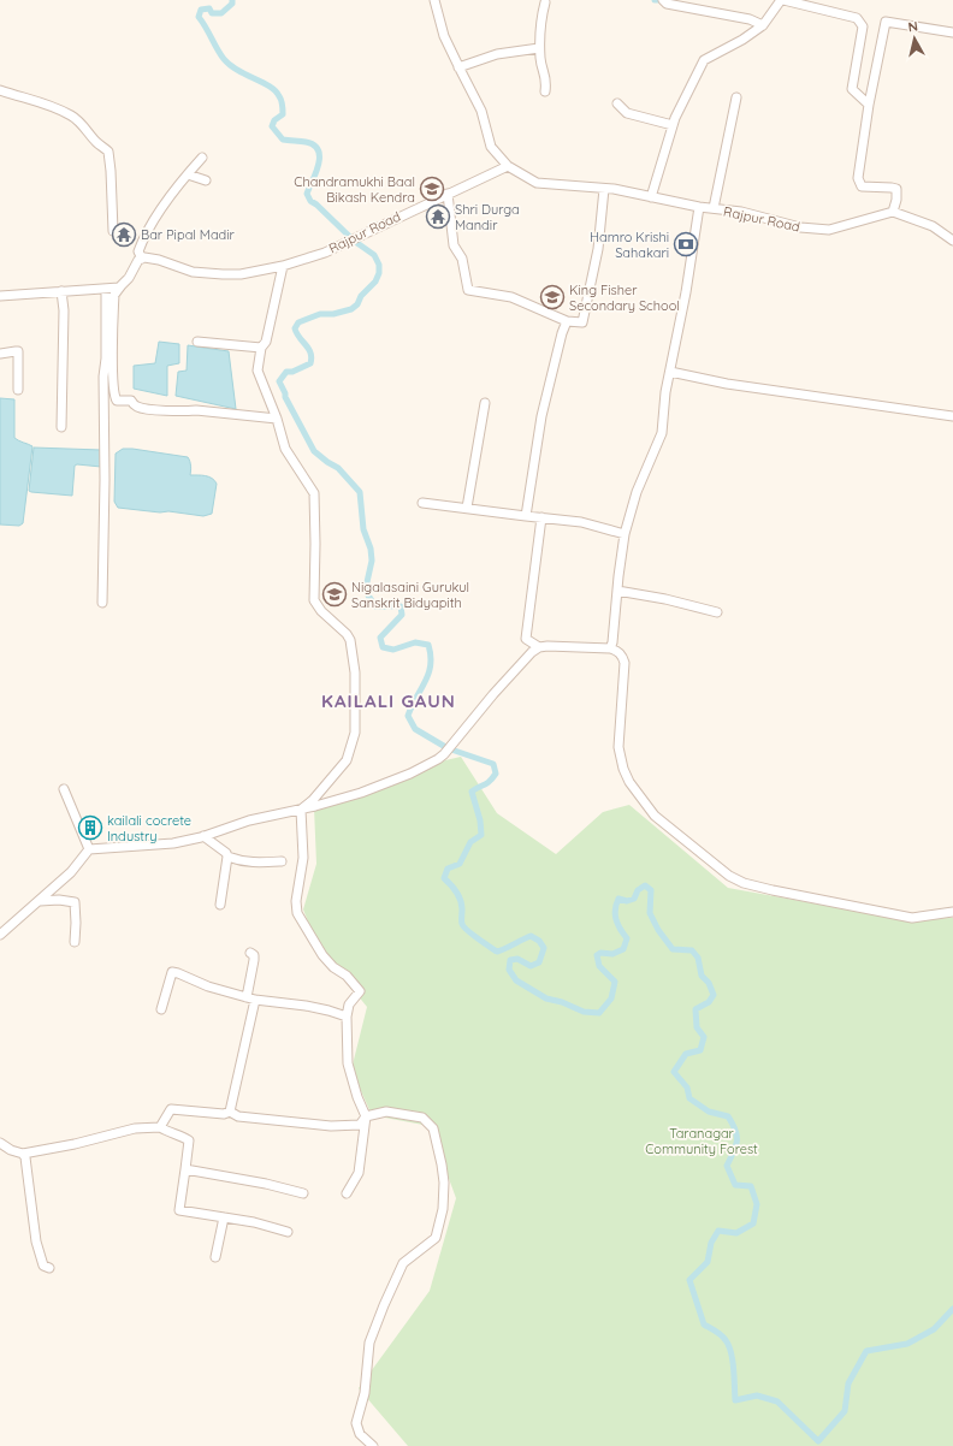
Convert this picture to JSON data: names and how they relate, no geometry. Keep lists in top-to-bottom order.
{
  "streets": {
    "street": ["Rajpur Road"]
  },
  "districts": ["KAILALI GAUN"],
  "parks": ["Taranagar Community Forest"],
  "places": {
    "school or university": ["Chandramukhi Baal Bikash Kendra", "King Fisher Secondary School", "Nigalasaini Gurukul Sanskrit Bidyapith"],
    "temple": ["Shri Durga Mandir", "Bar Pipal Madir"],
    "bank": ["Hamro Krishi Sahakari"],
    "building": ["kailali cocrete Industry"]
  },
  "north": "top"
}
